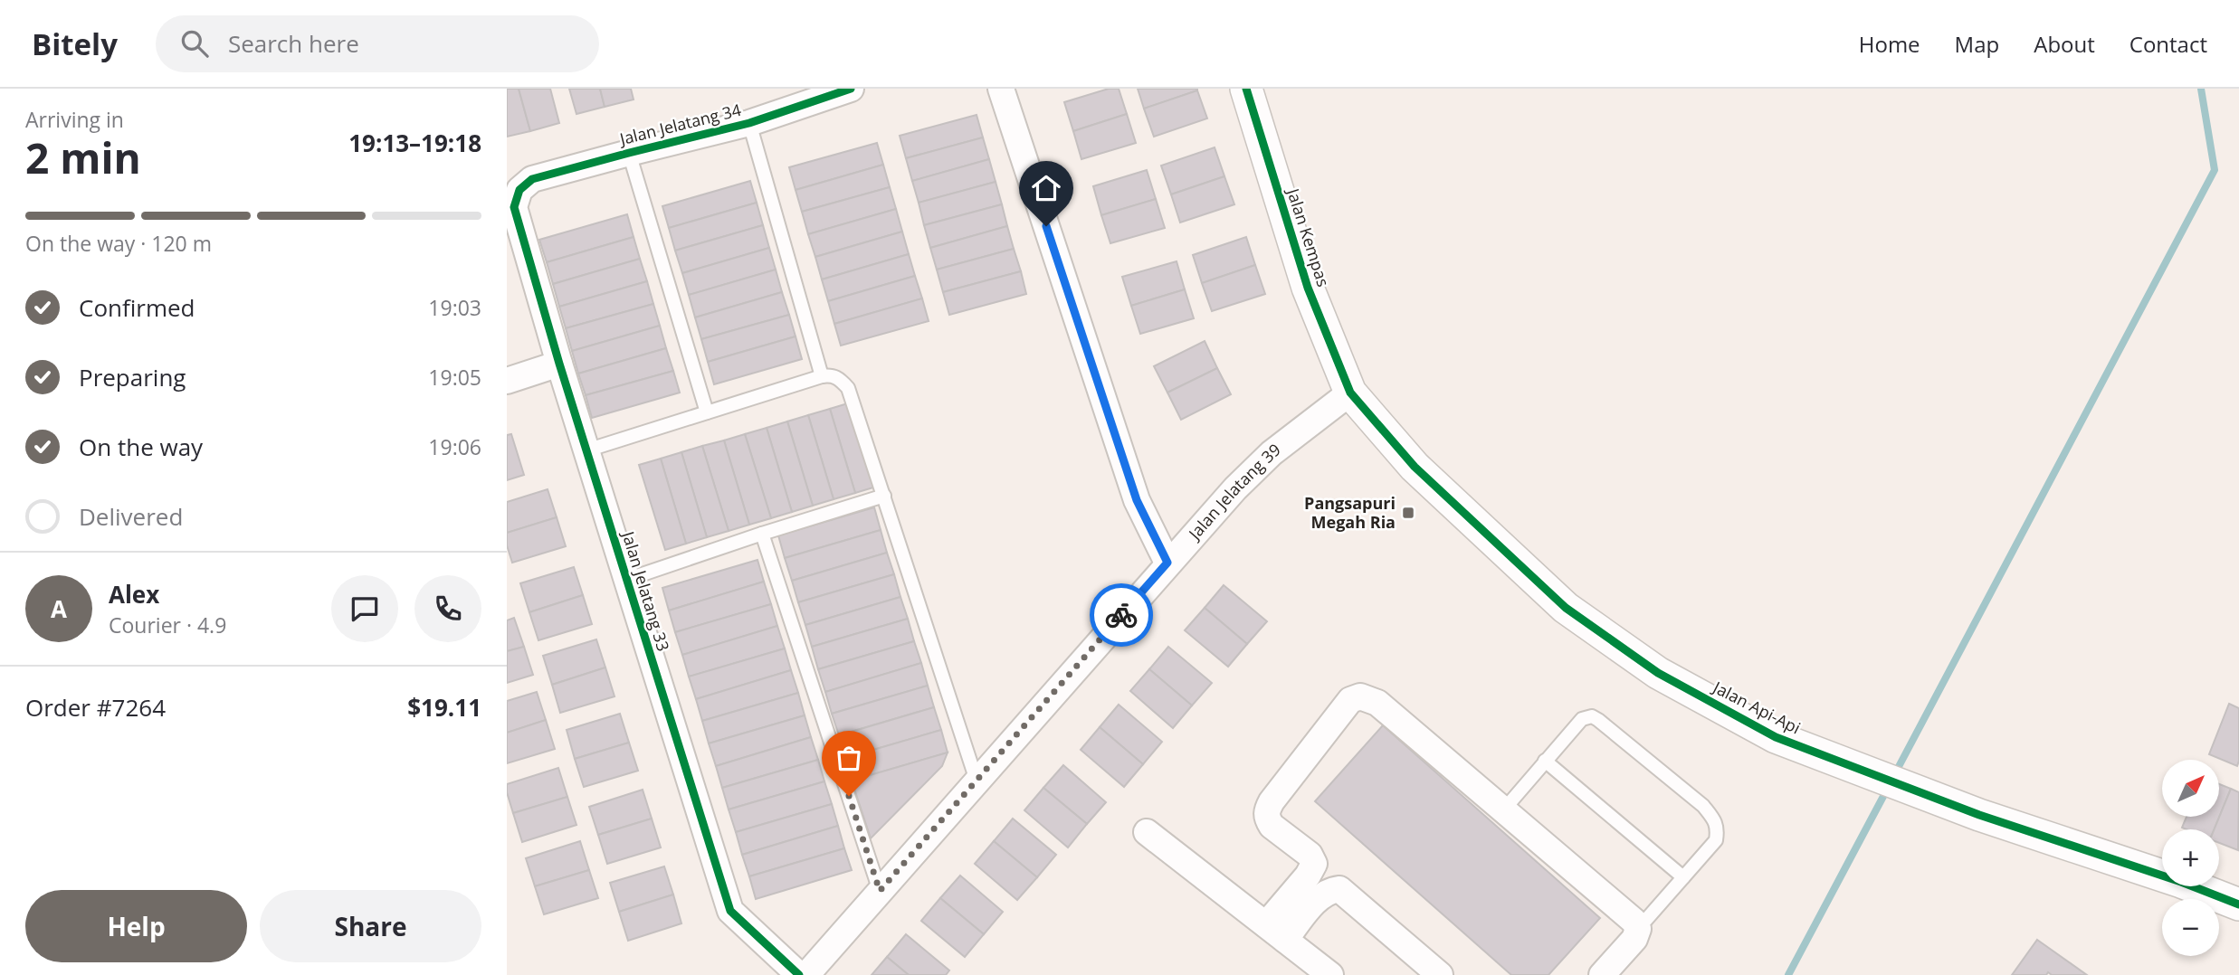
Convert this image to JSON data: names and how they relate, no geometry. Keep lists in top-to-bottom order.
{
  "streets": {
    "street": [
      "Jalan Jelatang 34",
      "Jalan Kempas",
      "Jalan Jelatang 39",
      "Jalan Jelatang 33",
      "Jalan Api-Api"
    ]
  },
  "crossings": [
    ["Jalan Jelatang 34", "Jalan Jelatang 33"],
    ["Jalan Kempas", "Jalan Jelatang 39"],
    ["Jalan Kempas", "Jalan Api-Api"],
    ["Jalan Jelatang 39", "Jalan Api-Api"]
  ],
  "places": {
    "transit": ["Pangsapuri Megah Ria"]
  },
  "north": "top right",
  "page": {
    "header": "Bitely",
    "search": "Search here",
    "nav": [
      "Home",
      "Map",
      "About",
      "Contact"
    ],
    "heading": ["2 min", "Arriving in", "19:13–19:18"],
    "panel": [
      "Alex",
      "Courier · 4.9",
      "Order #7264",
      "$19.11"
    ],
    "bar": "On the way · 120 m",
    "list": [
      ["Confirmed", "19:03"],
      ["Preparing", "19:05"],
      ["On the way", "19:06"],
      "Delivered"
    ],
    "round": "A",
    "map_buttons": ["+", "−"],
    "buttons": ["Help", "Share"]
  }
}
